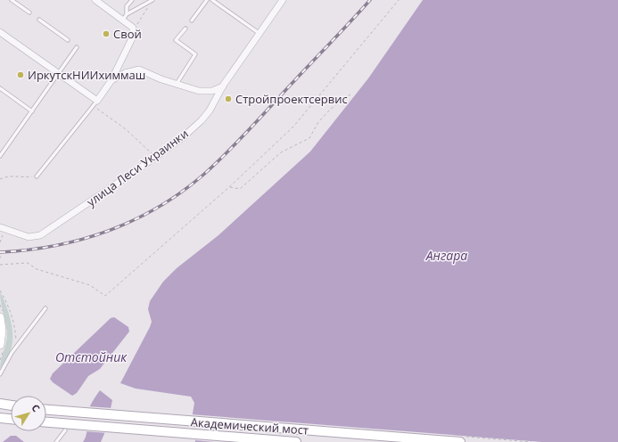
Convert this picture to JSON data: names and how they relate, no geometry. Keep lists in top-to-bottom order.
{
  "streets": {
    "main road": ["Академический мост"],
    "street": ["улица Леси Украинки"]
  },
  "water": ["Ангара", "Отстойник"],
  "places": ["Свой", "ИркутскНИИхиммаш", "Стройпроектсервис"],
  "north": "top right"
}
